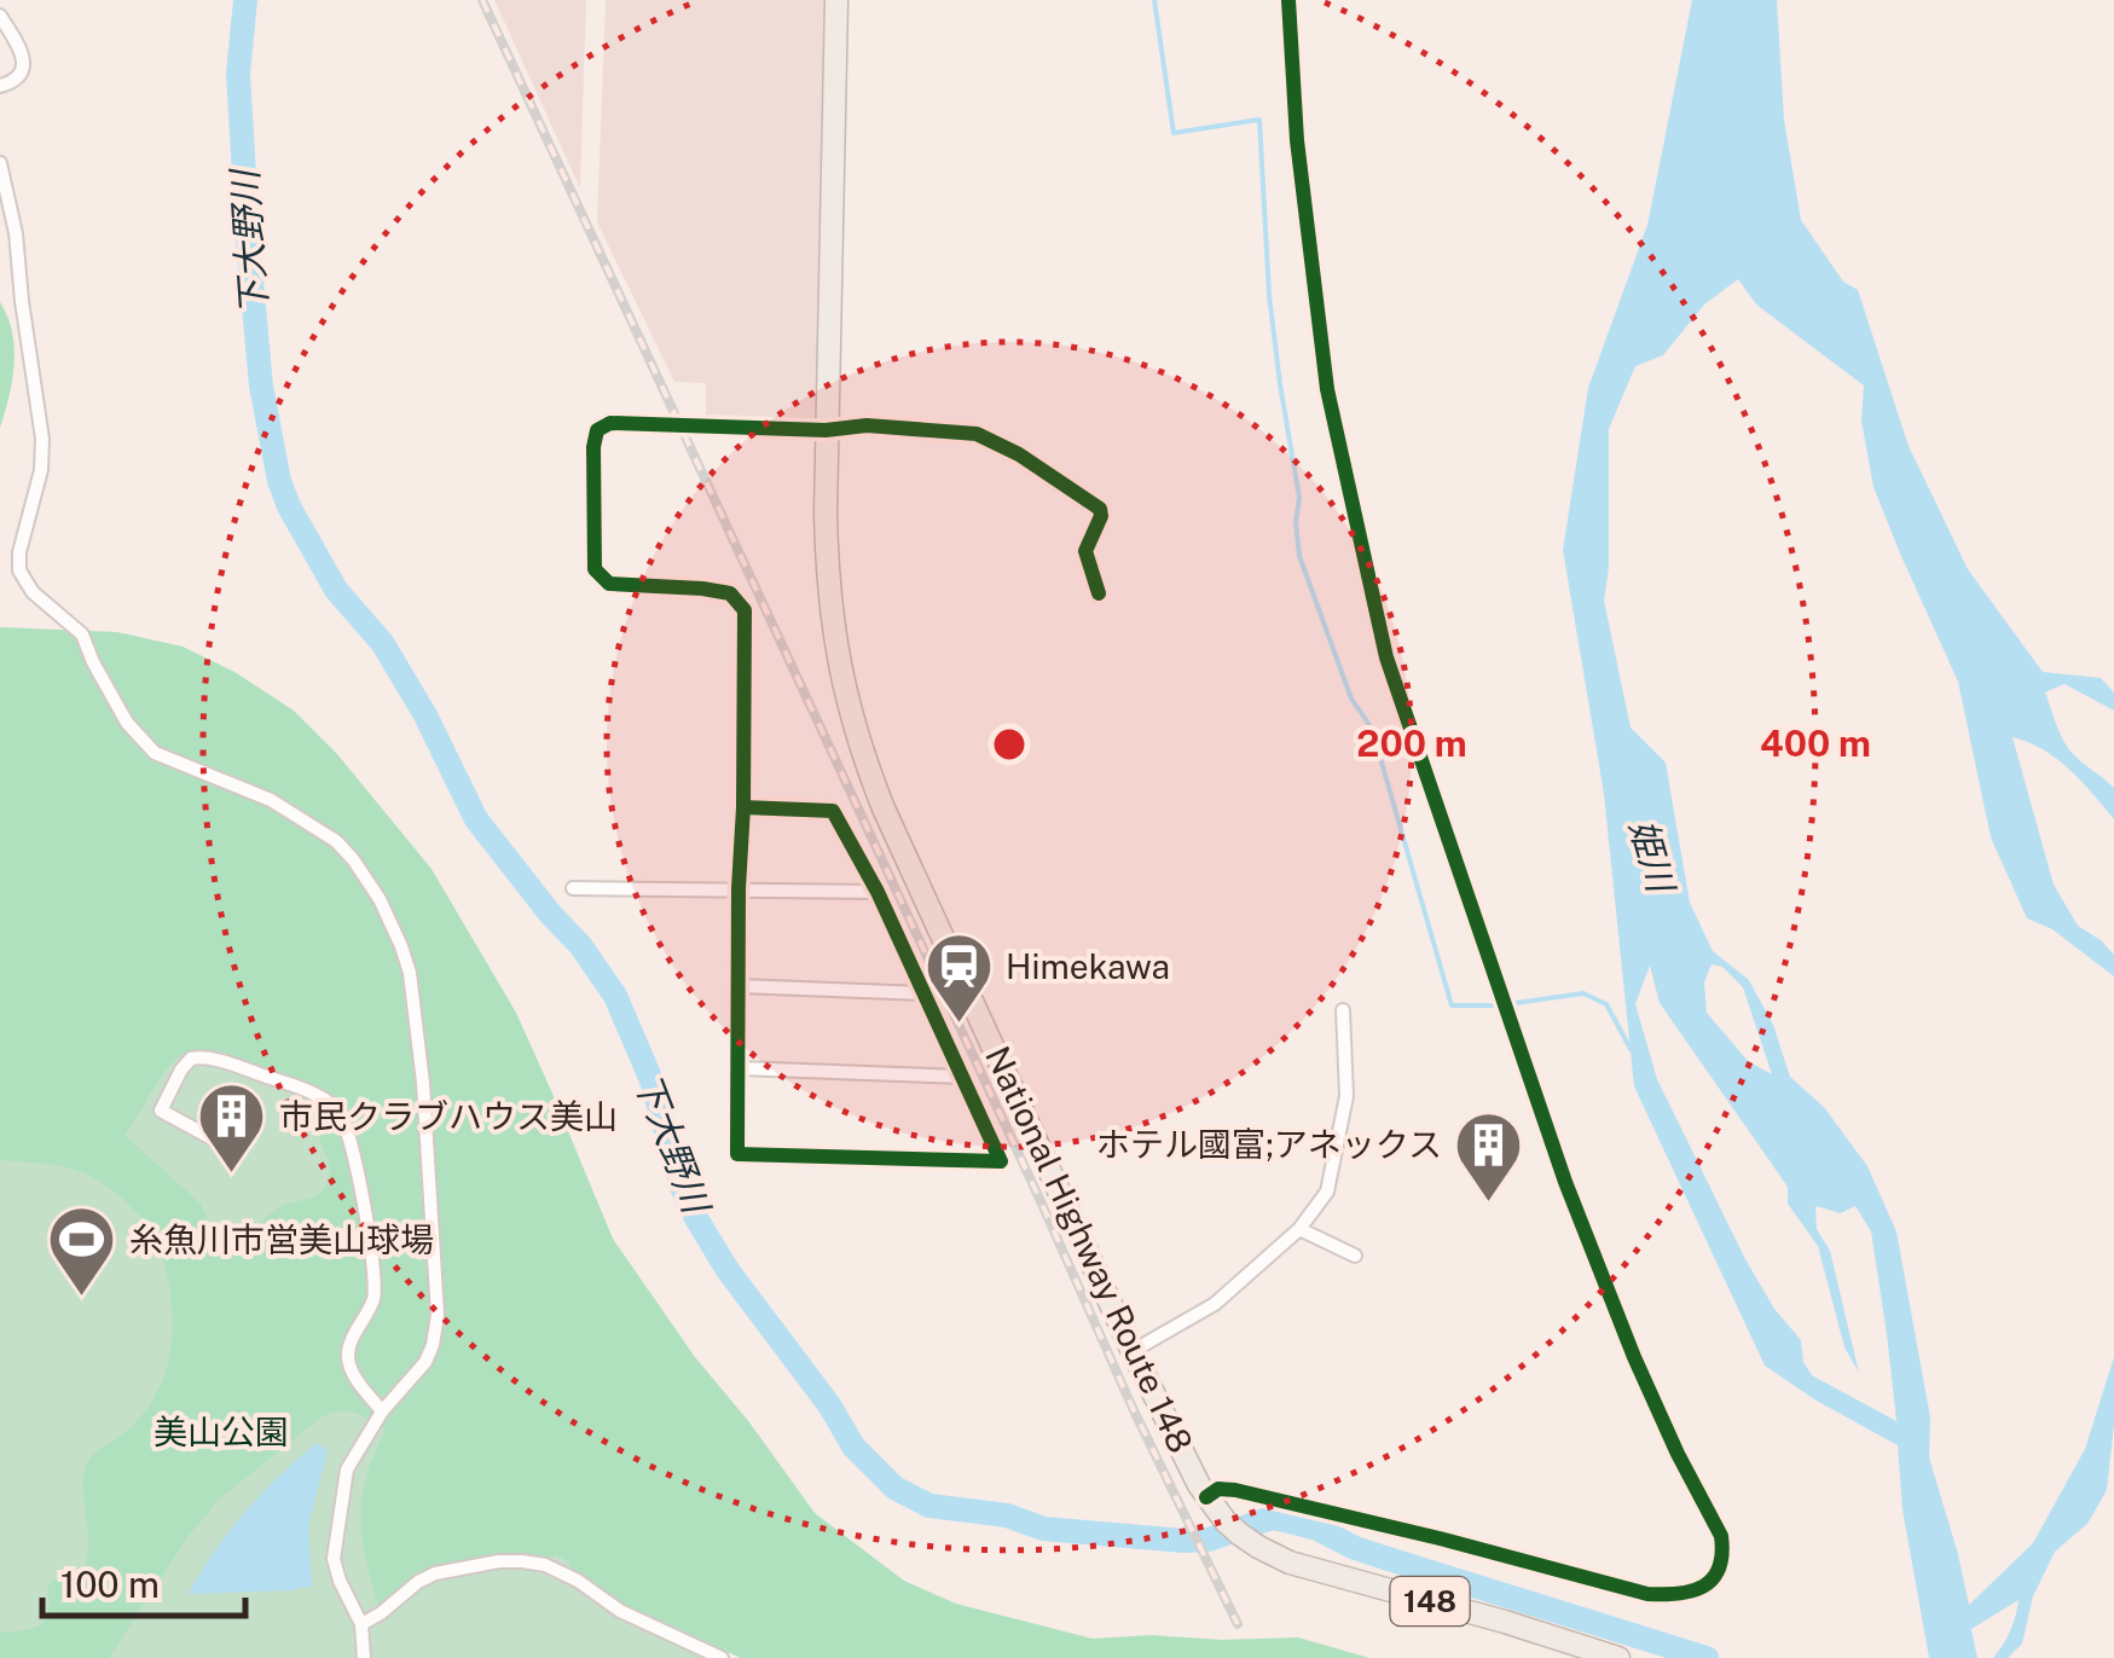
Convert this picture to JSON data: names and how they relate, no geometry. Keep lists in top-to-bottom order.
{
  "streets": {
    "highway": ["National Highway Route 148", "148"]
  },
  "water": ["下大野川", "姫川"],
  "parks": ["美山公園"],
  "places": {
    "station": ["Himekawa"],
    "building": ["市民クラブハウス美山", "ホテル國富;アネックス"],
    "sports": ["糸魚川市営美山球場"]
  },
  "scale_bar": "100 m",
  "rings": ["200 m", "400 m"]
}
